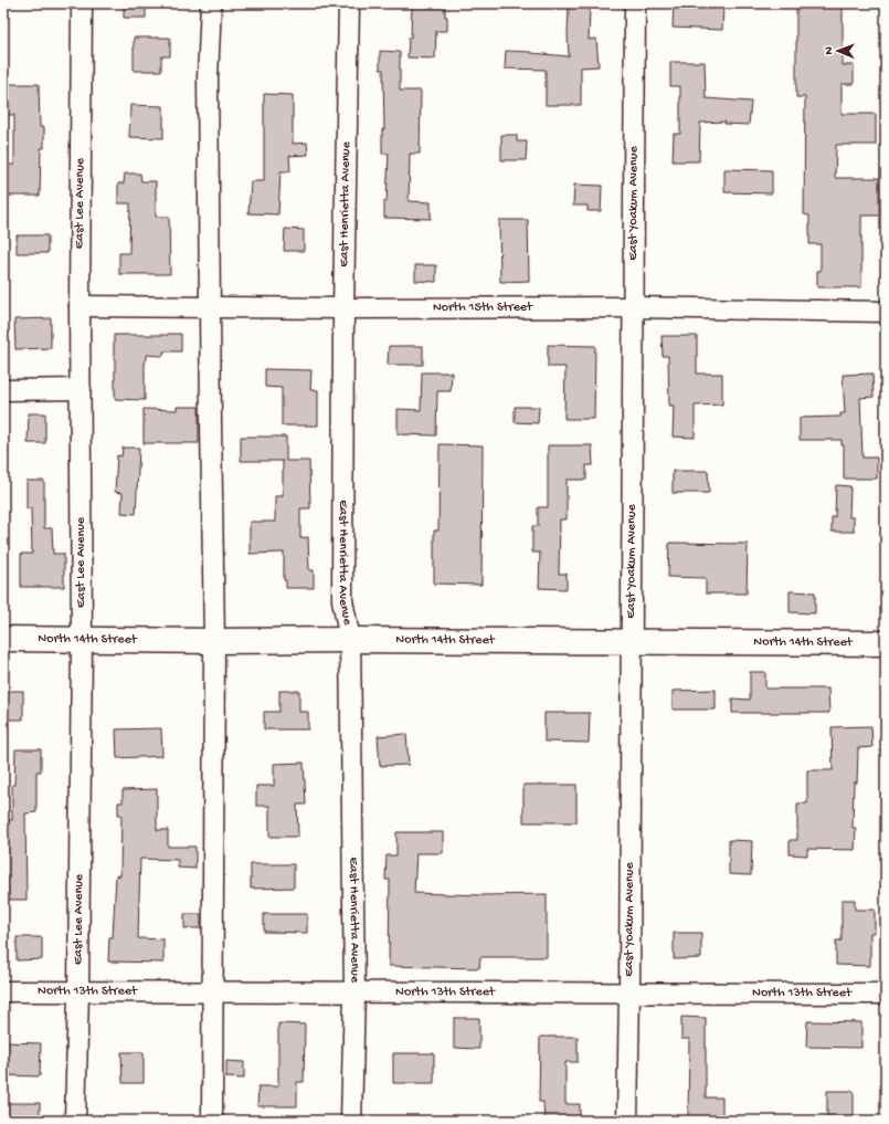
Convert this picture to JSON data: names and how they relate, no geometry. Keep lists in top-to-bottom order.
{
  "streets": {
    "main road": ["North 14th Street"],
    "street": [
      "East Lee Avenue",
      "East Henrietta Avenue",
      "East Yoakum Avenue",
      "North 15th Street",
      "North 13th Street"
    ]
  },
  "crossings": [
    ["East Lee Avenue", "North 15th Street"],
    ["East Lee Avenue", "North 14th Street"],
    ["East Lee Avenue", "North 13th Street"],
    ["East Henrietta Avenue", "North 15th Street"],
    ["East Henrietta Avenue", "North 14th Street"],
    ["East Henrietta Avenue", "North 13th Street"],
    ["East Yoakum Avenue", "North 15th Street"],
    ["East Yoakum Avenue", "North 14th Street"],
    ["East Yoakum Avenue", "North 13th Street"]
  ],
  "north": "left"
}
